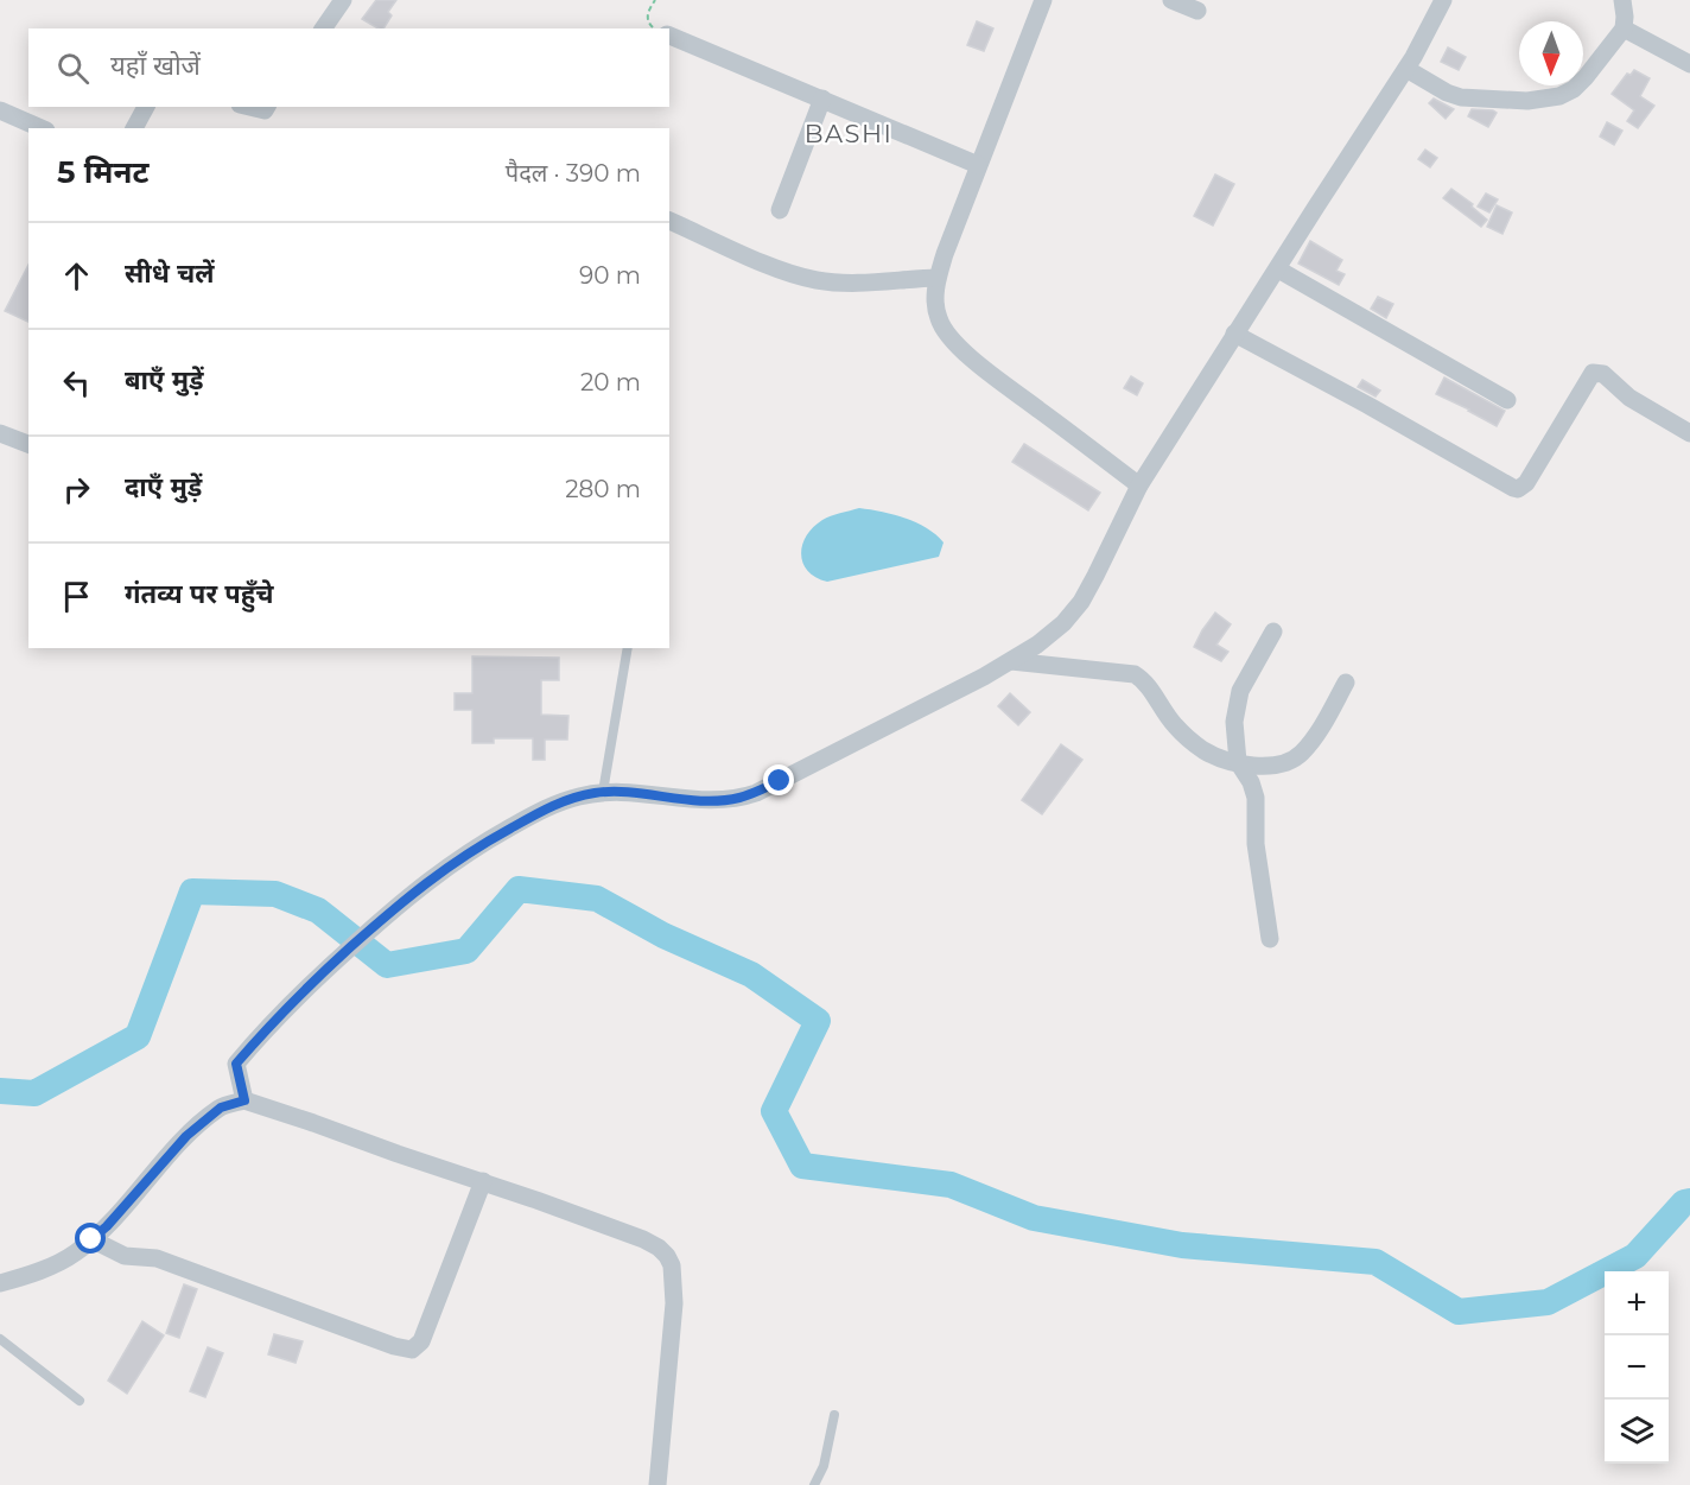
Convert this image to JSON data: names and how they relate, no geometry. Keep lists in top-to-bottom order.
{
  "districts": ["BASHI"],
  "north": "bottom",
  "page": {
    "search": "यहाँ खोजें",
    "heading": ["5 मिनट", "पैदल · 390 m"],
    "list": [
      ["सीधे चलें", "90 m"],
      ["बाएँ मुड़ें", "20 m"],
      ["दाएँ मुड़ें", "280 m"],
      "गंतव्य पर पहुँचे"
    ],
    "map_buttons": ["+", "−"]
  }
}
